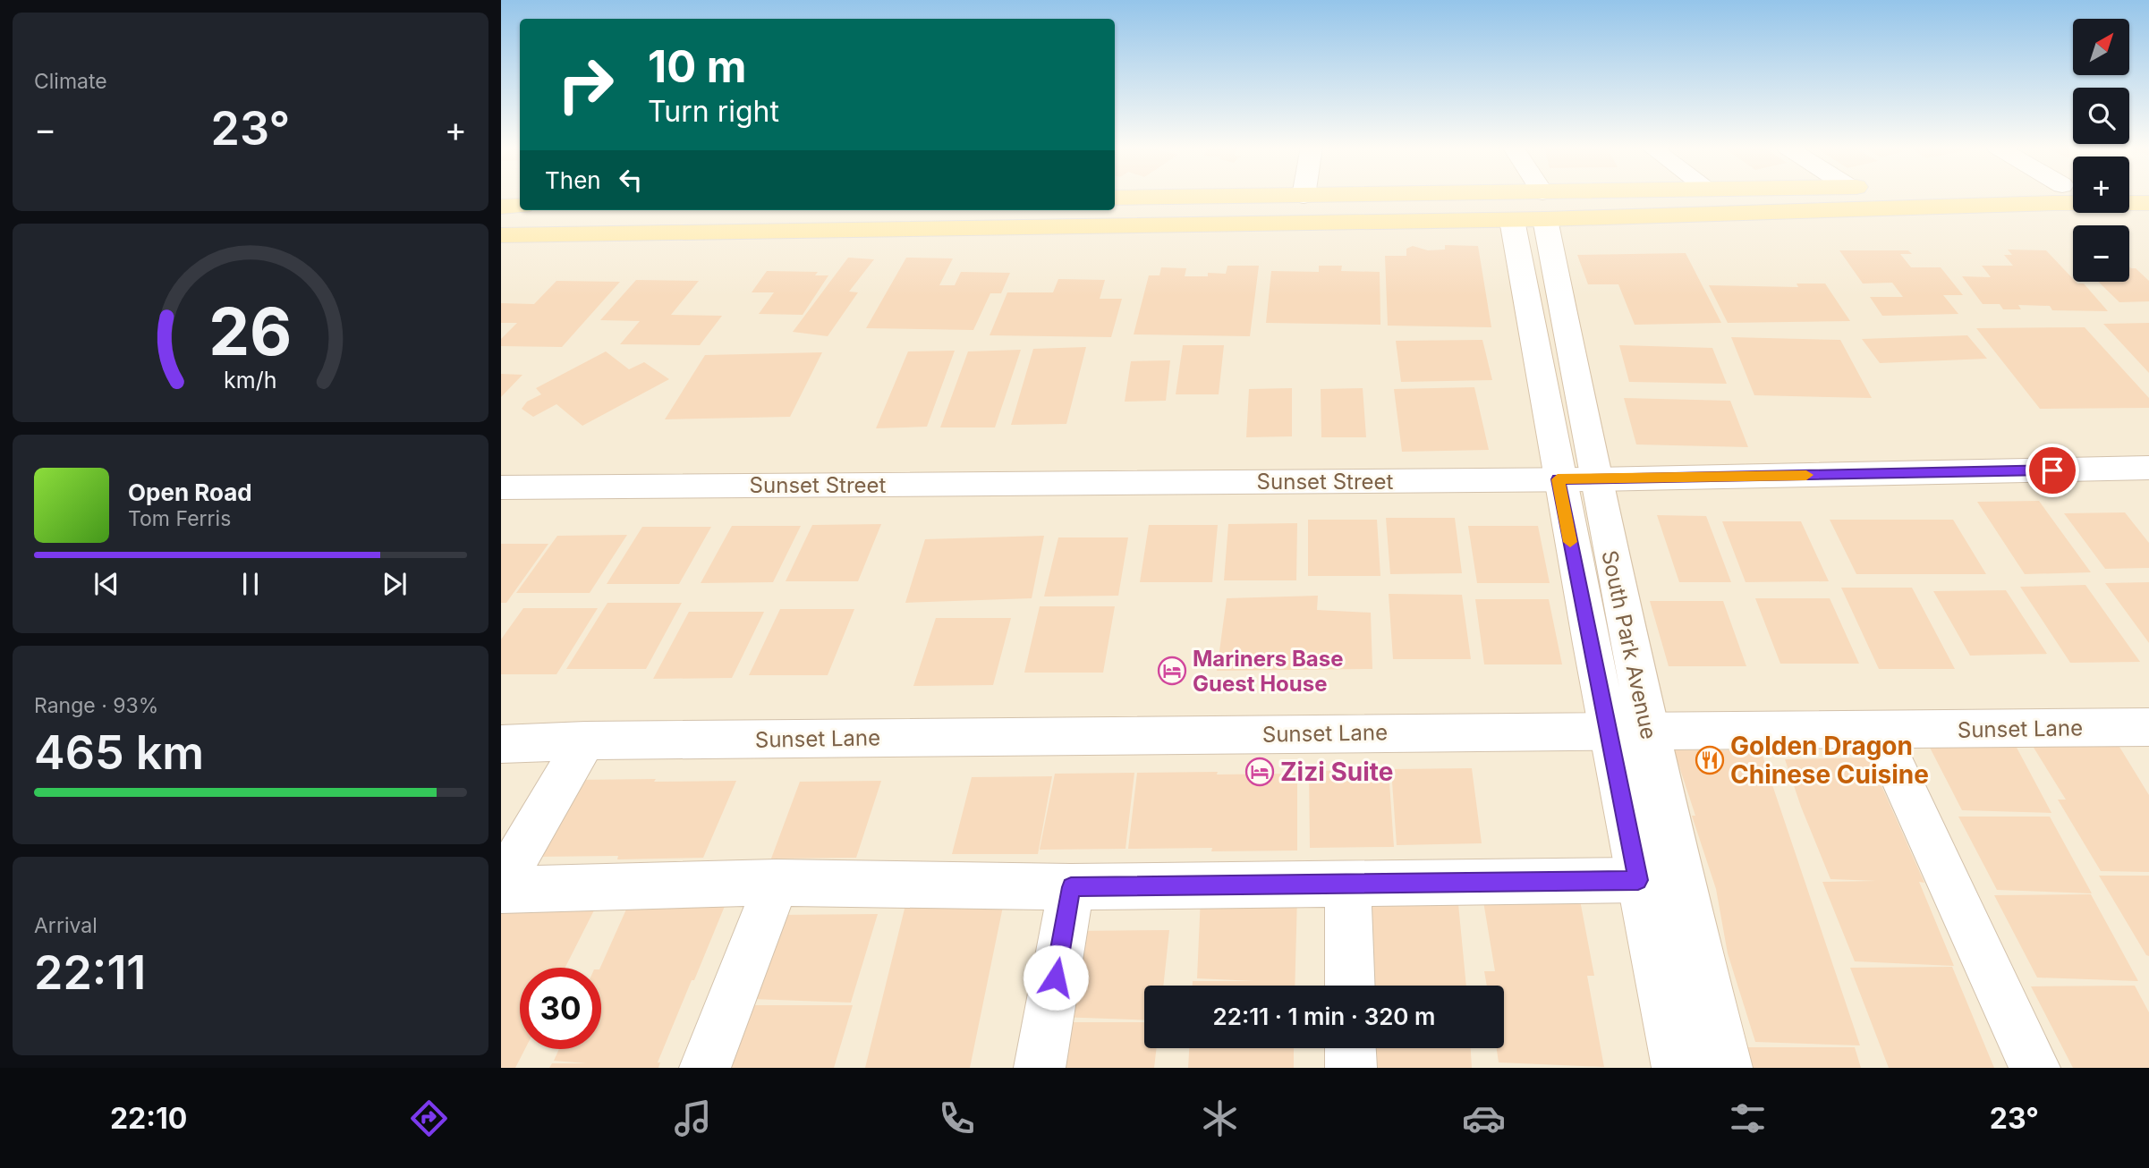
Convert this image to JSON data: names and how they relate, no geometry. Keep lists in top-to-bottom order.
{
  "streets": {
    "street": ["Sunset Street", "South Park Avenue", "Sunset Lane"]
  },
  "crossings": [
    ["Sunset Street", "South Park Avenue"],
    ["South Park Avenue", "Sunset Lane"]
  ],
  "places": {
    "hotel": ["Mariners Base Guest House", "Zizi Suite"],
    "restaurant": ["Golden Dragon Chinese Cuisine"]
  },
  "north": "top right",
  "page": {
    "tile": [
      "Climate",
      ["Range · 93%", "465 km"],
      ["Arrival", "22:11"]
    ],
    "map_buttons": ["+", "−"],
    "turn": ["10 m", "Turn right"],
    "heat": ["−", "23°", "+"],
    "then": "Then",
    "song": ["Open Road", "Tom Ferris"],
    "limit": "30",
    "trip": "22:11 · 1 min · 320 m",
    "tabs": ["22:10", "23°"],
    "gauge": ["26", "km/h"]
  }
}
